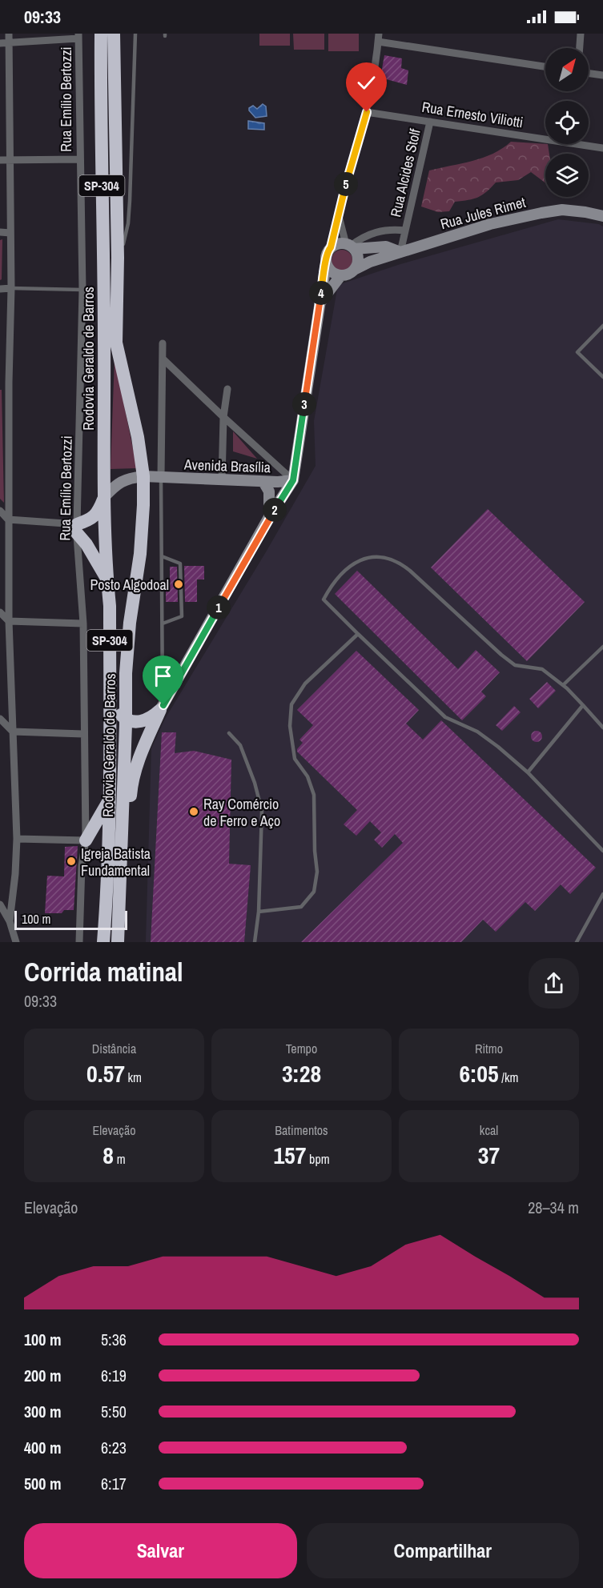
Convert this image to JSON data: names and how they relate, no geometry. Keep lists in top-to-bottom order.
{
  "streets": {
    "highway": ["SP-304", "Rodovia Geraldo de Barros"],
    "main road": ["Rua Jules Rimet", "Avenida Brasília"],
    "street": ["Rua Emílio Bertozzi", "Rua Ernesto Viliotti", "Rua Alcides Stolf"]
  },
  "crossings": [
    ["Rua Ernesto Viliotti", "Rua Alcides Stolf"],
    ["Rua Alcides Stolf", "Rua Jules Rimet"],
    ["Rodovia Geraldo de Barros", "Avenida Brasília"]
  ],
  "places": ["Posto Algodoal", "Ray Comércio de Ferro e Aço", "Igreja Batista Fundamental"],
  "scale_bar": "100 m",
  "north": "top right",
  "page": {
    "status": "09:33",
    "pins": [
      "5",
      "4",
      "3",
      "2",
      "1"
    ],
    "scale": "100 m",
    "heading": ["Corrida matinal", "09:33"],
    "stats": [
      ["Distância", "0.57 km"],
      ["Tempo", "3:28"],
      ["Ritmo", "6:05 /km"],
      ["Elevação", "8 m"],
      ["Batimentos", "157 bpm"],
      ["kcal", "37"]
    ],
    "chart": ["Elevação", "28–34 m"],
    "list": [
      {
        "name": "100 m",
        "note": "5:36"
      },
      {
        "name": "200 m",
        "note": "6:19"
      },
      {
        "name": "300 m",
        "note": "5:50"
      },
      {
        "name": "400 m",
        "note": "6:23"
      },
      {
        "name": "500 m",
        "note": "6:17"
      }
    ],
    "buttons": ["Salvar", "Compartilhar"]
  }
}
